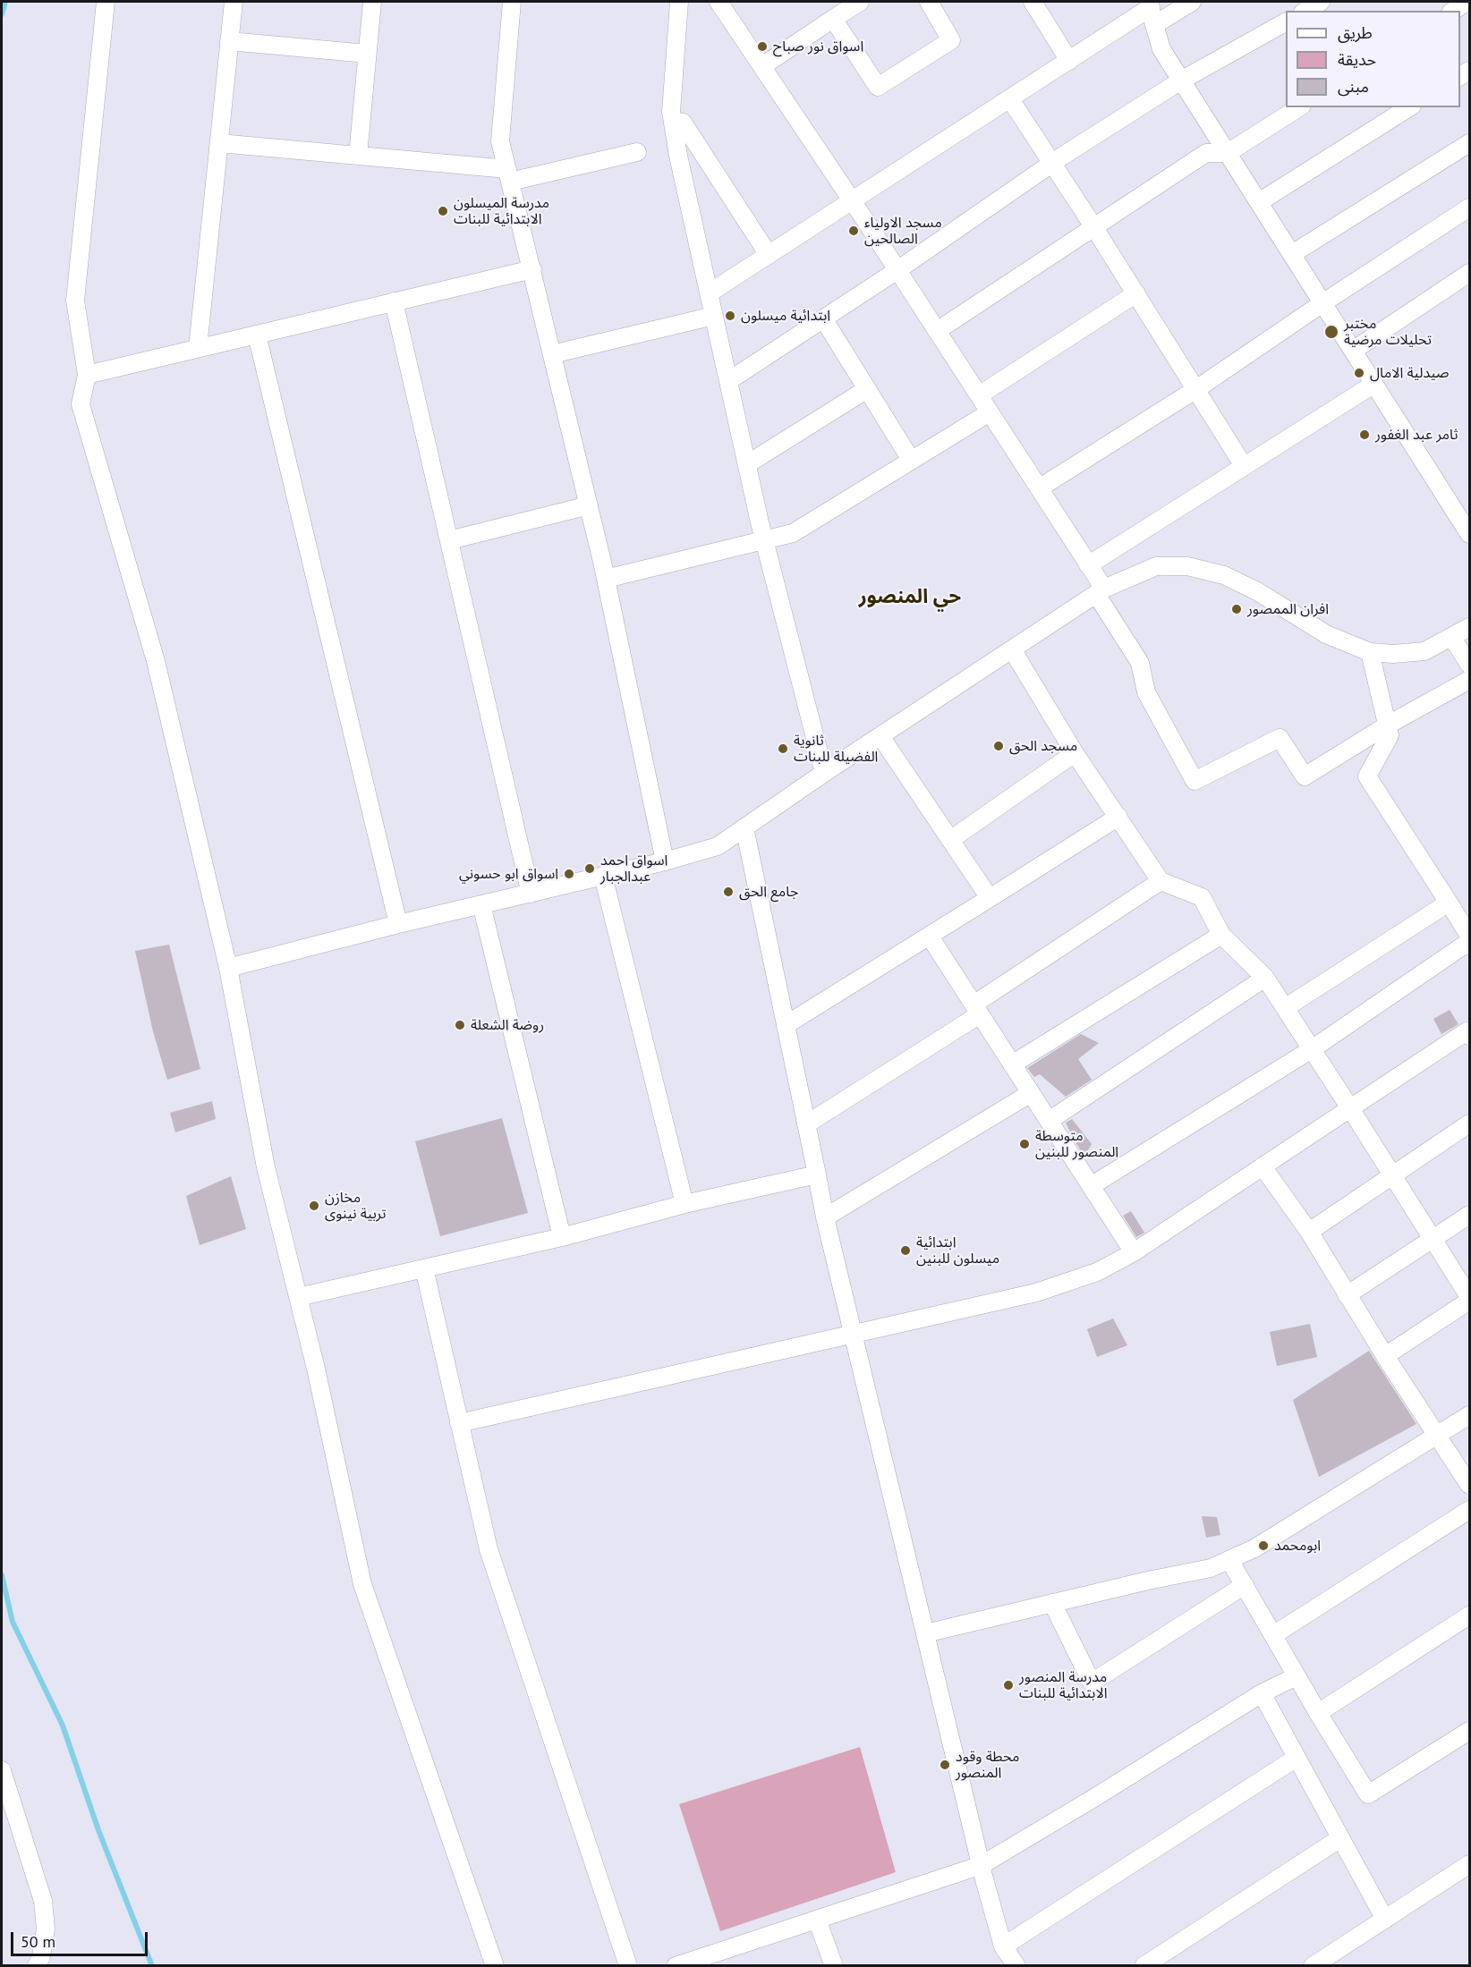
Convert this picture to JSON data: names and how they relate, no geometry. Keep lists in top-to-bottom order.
{
  "districts": ["حي المنصور"],
  "places": [
    "اسواق نور صباح",
    "مدرسة الميسلون الابتدائية للبنات",
    "مسجد الاولياء الصالحين",
    "ابتدائية ميسلون",
    "مختبر تحليلات مرضية",
    "صيدلية الامال",
    "ثامر عبد الغفور",
    "افران الممصور",
    "مسجد الحق",
    "ثانوية الفضيلة للبنات",
    "اسواق احمد عبدالجبار",
    "اسواق ابو حسوني",
    "جامع الحق",
    "روضة الشعلة",
    "متوسطة المنصور للبنين",
    "مخازن تربية نينوى",
    "ابتدائية ميسلون للبنين",
    "ابومحمد",
    "مدرسة المنصور الابتدائية للبنات",
    "محطة وقود المنصور"
  ],
  "legend": ["طريق", "حديقة", "مبنى"],
  "scale_bar": "50 m"
}
